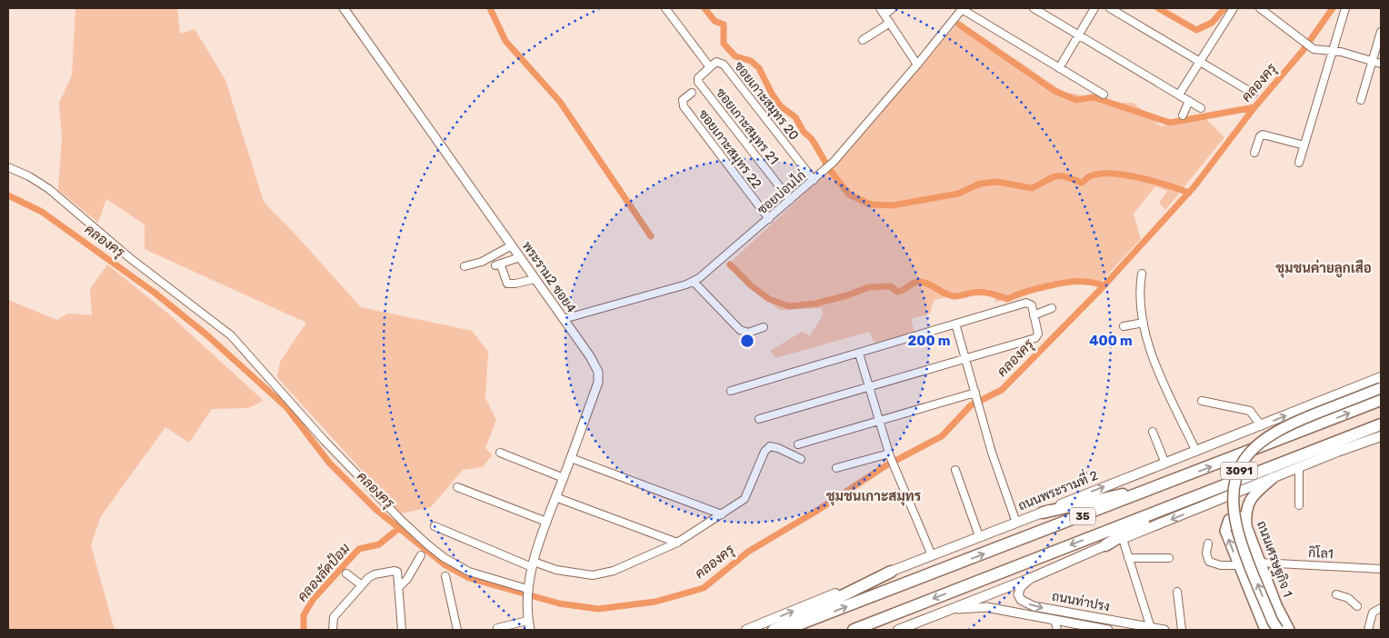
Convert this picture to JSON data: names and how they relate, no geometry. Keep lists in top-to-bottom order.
{
  "streets": {
    "highway": ["35"],
    "main road": ["3091", "ถนนพระรามที่ 2", "ถนนเศรษฐกิจ 1"],
    "street": [
      "ซอยเกาะสมุทร 20",
      "ซอยเกาะสมุทร 21",
      "ซอยเกาะสมุทร 22",
      "ซอยบ่อนไก่",
      "พระราม2 ซอย4",
      "กิโล1",
      "ถนนท่าปรง"
    ]
  },
  "crossings": [
    ["ซอยเกาะสมุทร 20", "ซอยเกาะสมุทร 21"],
    ["ซอยเกาะสมุทร 20", "ซอยบ่อนไก่"],
    ["ซอยเกาะสมุทร 21", "ซอยบ่อนไก่"],
    ["ซอยเกาะสมุทร 22", "ซอยบ่อนไก่"],
    ["ซอยบ่อนไก่", "พระราม2 ซอย4"],
    ["กิโล1", "ถนนเศรษฐกิจ 1"]
  ],
  "districts": ["ชุมชนค่ายลูกเสือ", "ชุมชนเกาะสมุทร"],
  "water": ["คลองครุ", "คลองลัดป้อม"],
  "rings": ["200 m", "400 m"]
}
